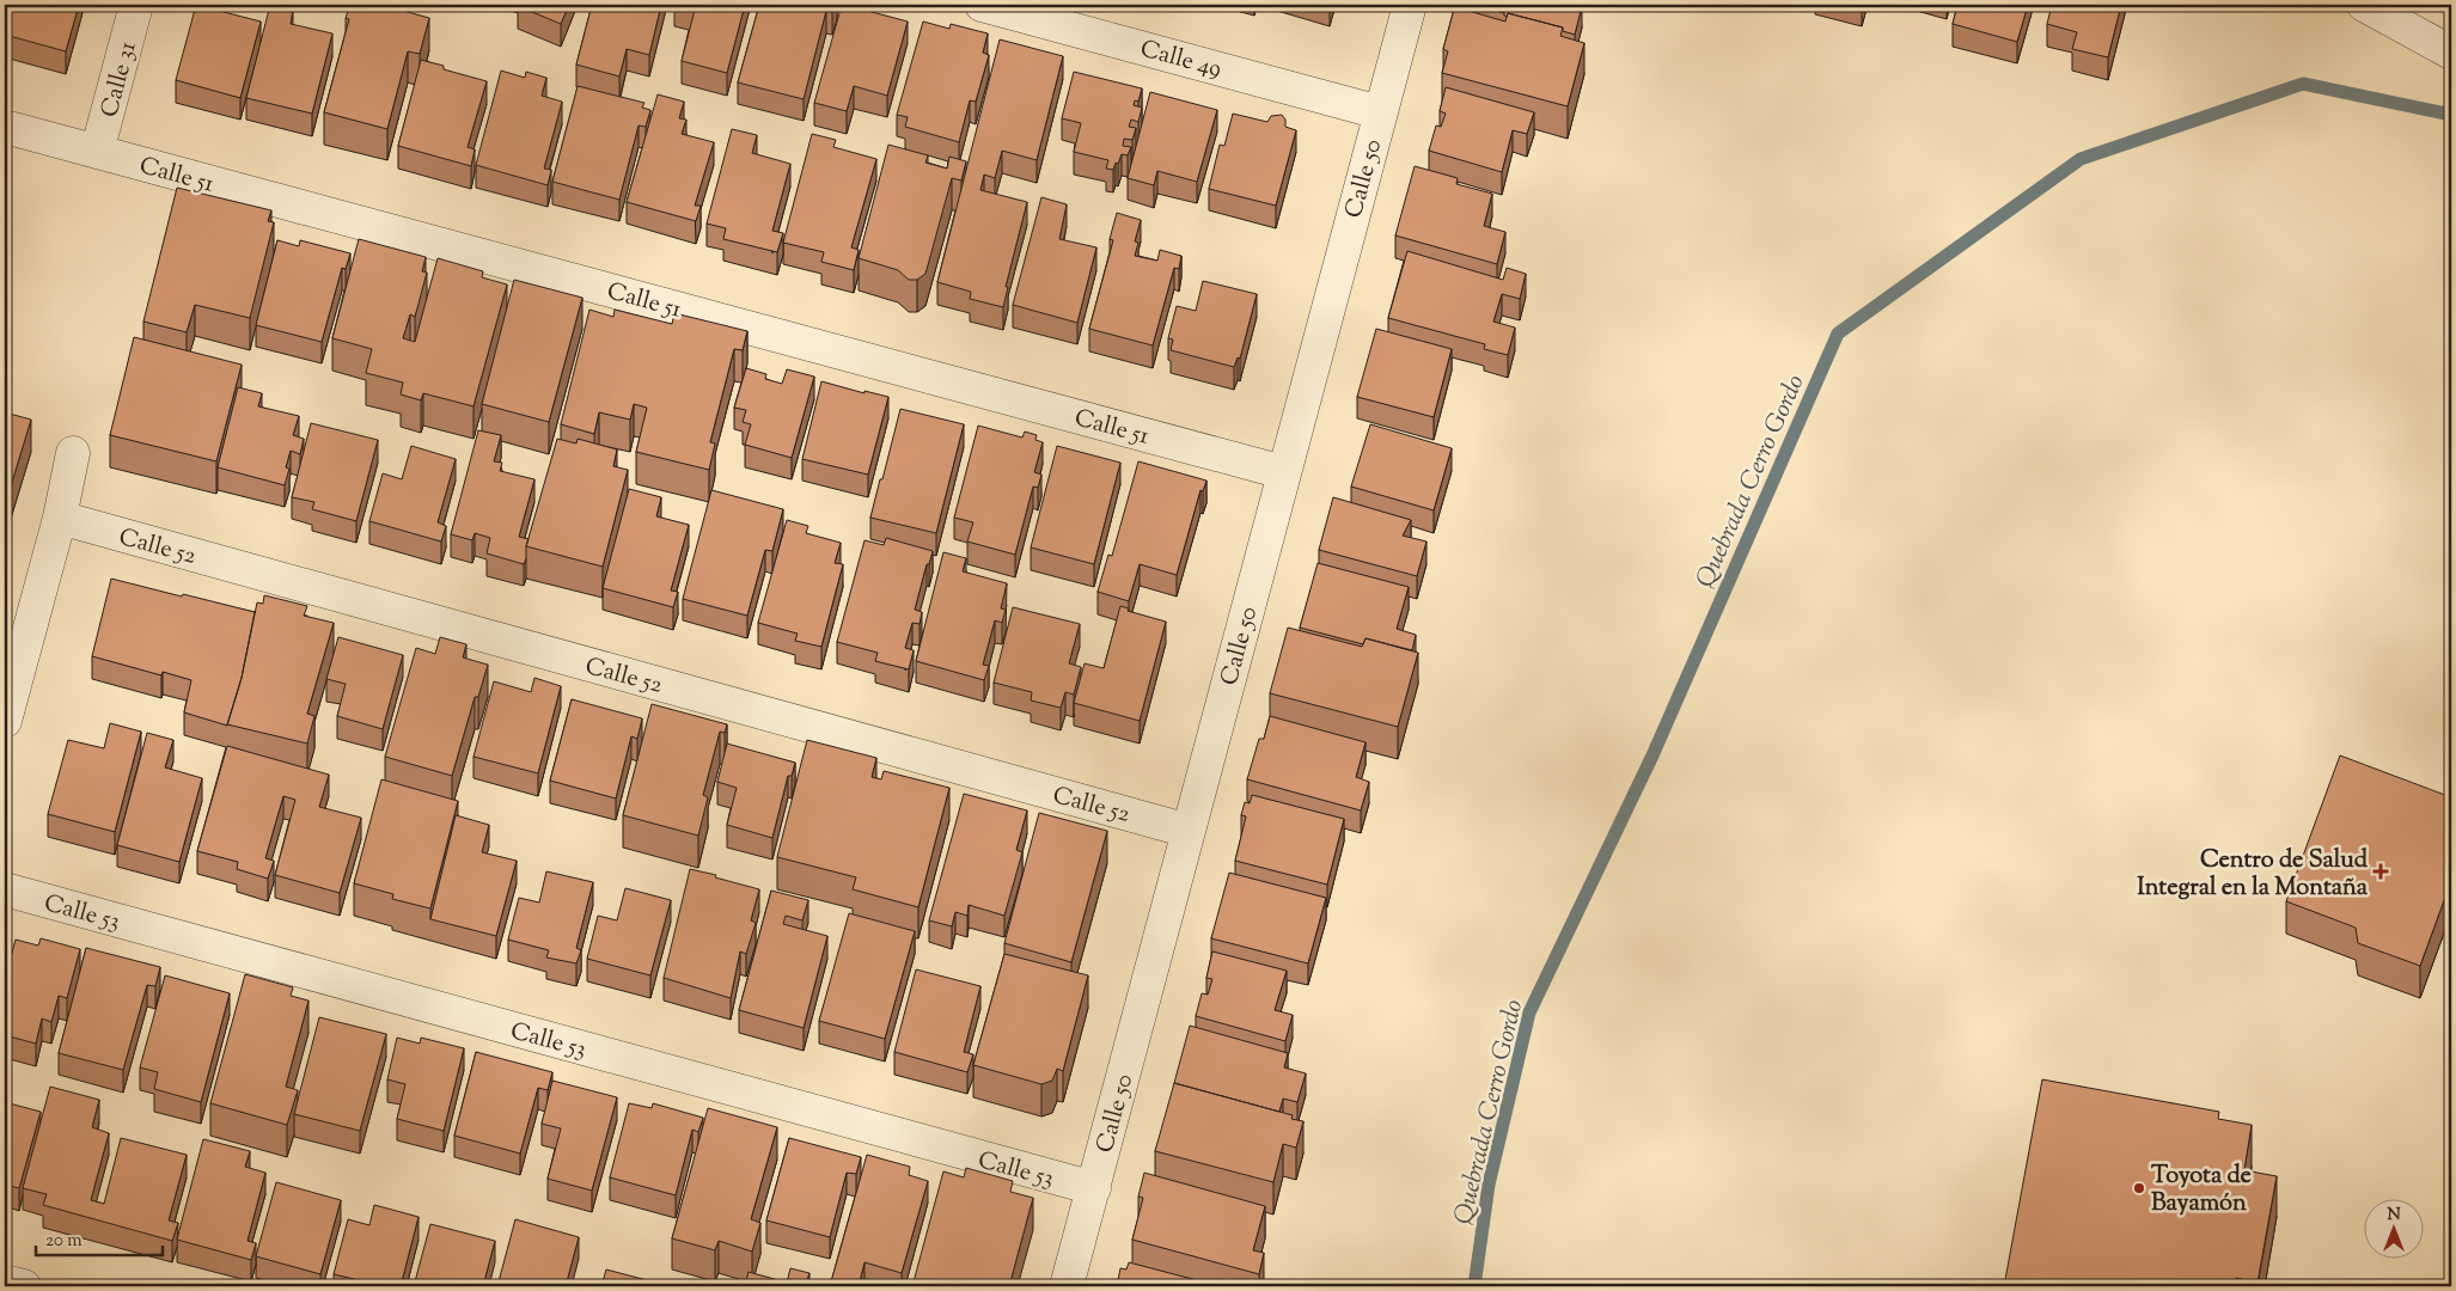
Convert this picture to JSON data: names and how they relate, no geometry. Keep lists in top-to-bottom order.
{
  "streets": {
    "street": [
      "Calle 49",
      "Calle 31",
      "Calle 51",
      "Calle 50",
      "Calle 52",
      "Calle 53"
    ]
  },
  "crossings": [
    ["Calle 49", "Calle 50"],
    ["Calle 31", "Calle 51"],
    ["Calle 51", "Calle 50"],
    ["Calle 50", "Calle 52"],
    ["Calle 50", "Calle 53"]
  ],
  "water": ["Quebrada Cerro Gordo"],
  "places": {
    "health": ["Centro de Salud Integral en la Montaña"],
    "other": ["Toyota de Bayamón"]
  },
  "scale_bar": "20 m",
  "north": "top"
}
